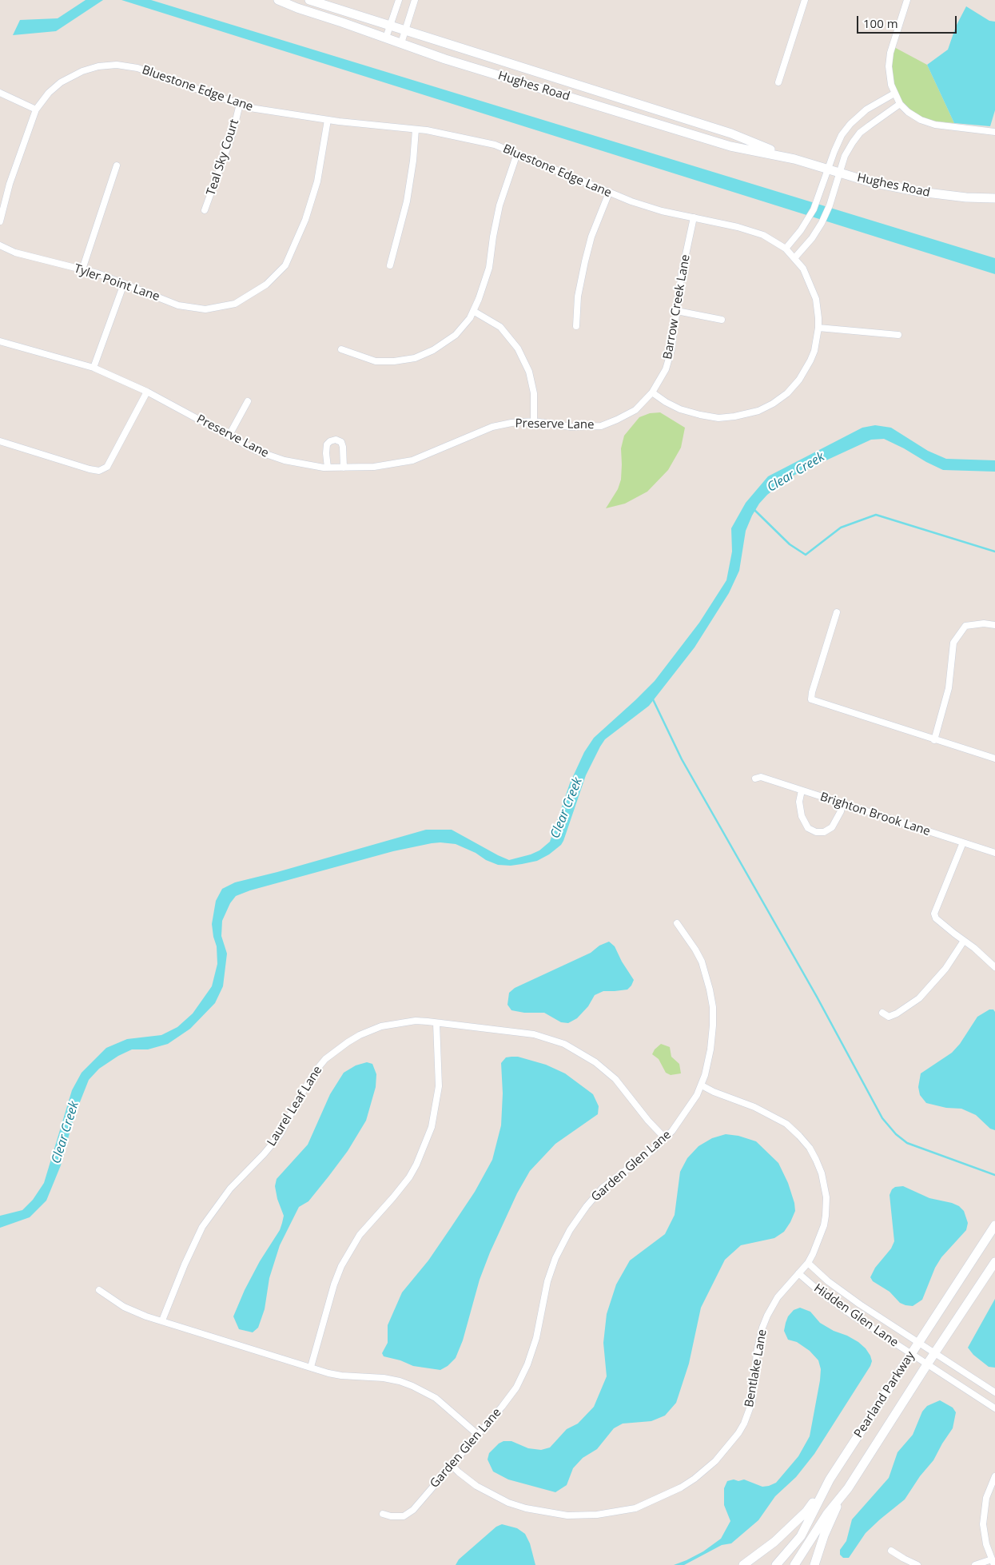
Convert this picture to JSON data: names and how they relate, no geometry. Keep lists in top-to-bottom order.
{
  "streets": {
    "main road": ["Hughes Road", "Pearland Parkway"],
    "street": [
      "Bluestone Edge Lane",
      "Teal Sky Court",
      "Tyler Point Lane",
      "Barrow Creek Lane",
      "Preserve Lane",
      "Brighton Brook Lane",
      "Laurel Leaf Lane",
      "Garden Glen Lane",
      "Hidden Glen Lane",
      "Bentlake Lane"
    ]
  },
  "crossings": [
    ["Bluestone Edge Lane", "Teal Sky Court"],
    ["Bluestone Edge Lane", "Tyler Point Lane"],
    ["Bluestone Edge Lane", "Barrow Creek Lane"],
    ["Bluestone Edge Lane", "Preserve Lane"],
    ["Barrow Creek Lane", "Preserve Lane"],
    ["Laurel Leaf Lane", "Garden Glen Lane"],
    ["Garden Glen Lane", "Bentlake Lane"],
    ["Hidden Glen Lane", "Bentlake Lane"],
    ["Hidden Glen Lane", "Pearland Parkway"]
  ],
  "water": ["Clear Creek"],
  "scale_bar": "100 m"
}
